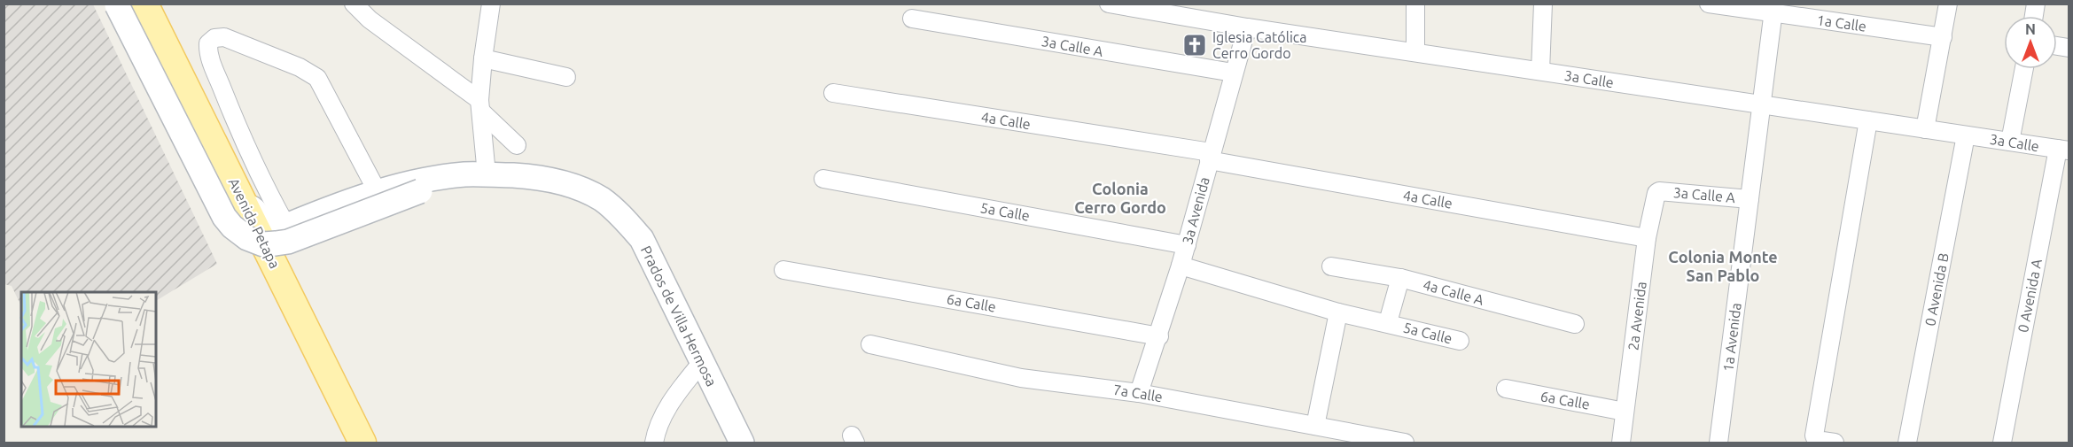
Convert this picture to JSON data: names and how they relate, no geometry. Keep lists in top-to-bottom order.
{
  "streets": {
    "main road": ["Avenida Petapa", "Prados de Villa Hermosa"],
    "street": [
      "1a Calle",
      "3a Calle A",
      "3a Calle",
      "4a Calle",
      "3a Avenida",
      "5a Calle",
      "0 Avenida B",
      "4a Calle A",
      "0 Avenida A",
      "6a Calle",
      "2a Avenida",
      "1a Avenida",
      "7a Calle"
    ]
  },
  "crossings": [
    ["3a Calle A", "3a Avenida"],
    ["3a Calle A", "2a Avenida"],
    ["3a Calle A", "1a Avenida"],
    ["3a Calle", "3a Avenida"],
    ["3a Calle", "0 Avenida B"],
    ["3a Calle", "0 Avenida A"],
    ["3a Calle", "1a Avenida"],
    ["4a Calle", "3a Avenida"],
    ["4a Calle", "2a Avenida"],
    ["3a Avenida", "5a Calle"],
    ["3a Avenida", "6a Calle"],
    ["3a Avenida", "7a Calle"],
    ["Avenida Petapa", "Prados de Villa Hermosa"],
    ["6a Calle", "2a Avenida"]
  ],
  "districts": ["Colonia Cerro Gordo", "Colonia Monte San Pablo"],
  "places": {
    "church": ["Iglesia Católica Cerro Gordo"]
  },
  "north": "top"
}
